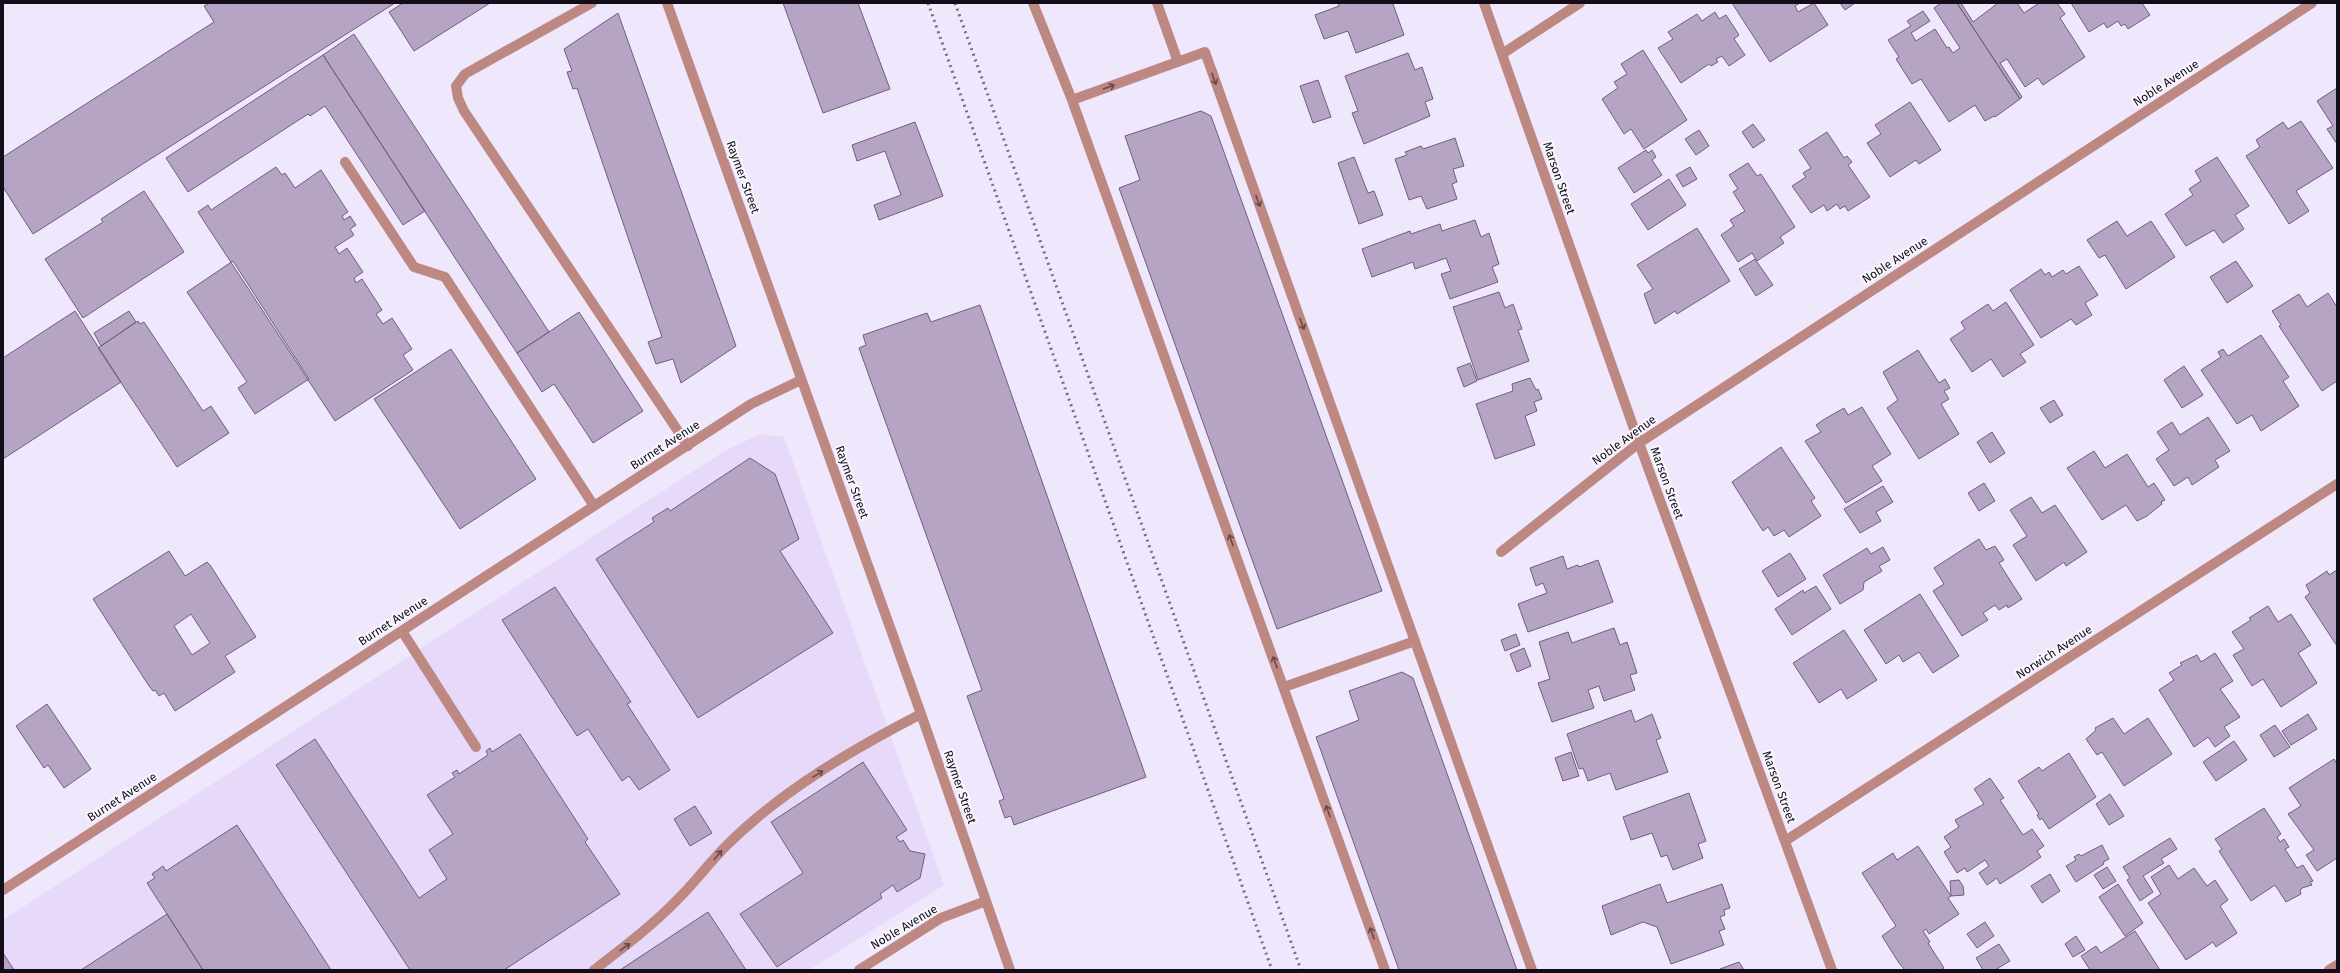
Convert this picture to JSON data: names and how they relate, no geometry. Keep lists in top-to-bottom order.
{
  "streets": {
    "street": [
      "Noble Avenue",
      "Raymer Street",
      "Marson Street",
      "Burnet Avenue",
      "Norwich Avenue"
    ]
  },
  "crossings": [
    ["Noble Avenue", "Raymer Street"],
    ["Noble Avenue", "Marson Street"],
    ["Raymer Street", "Burnet Avenue"],
    ["Marson Street", "Norwich Avenue"]
  ]
}
